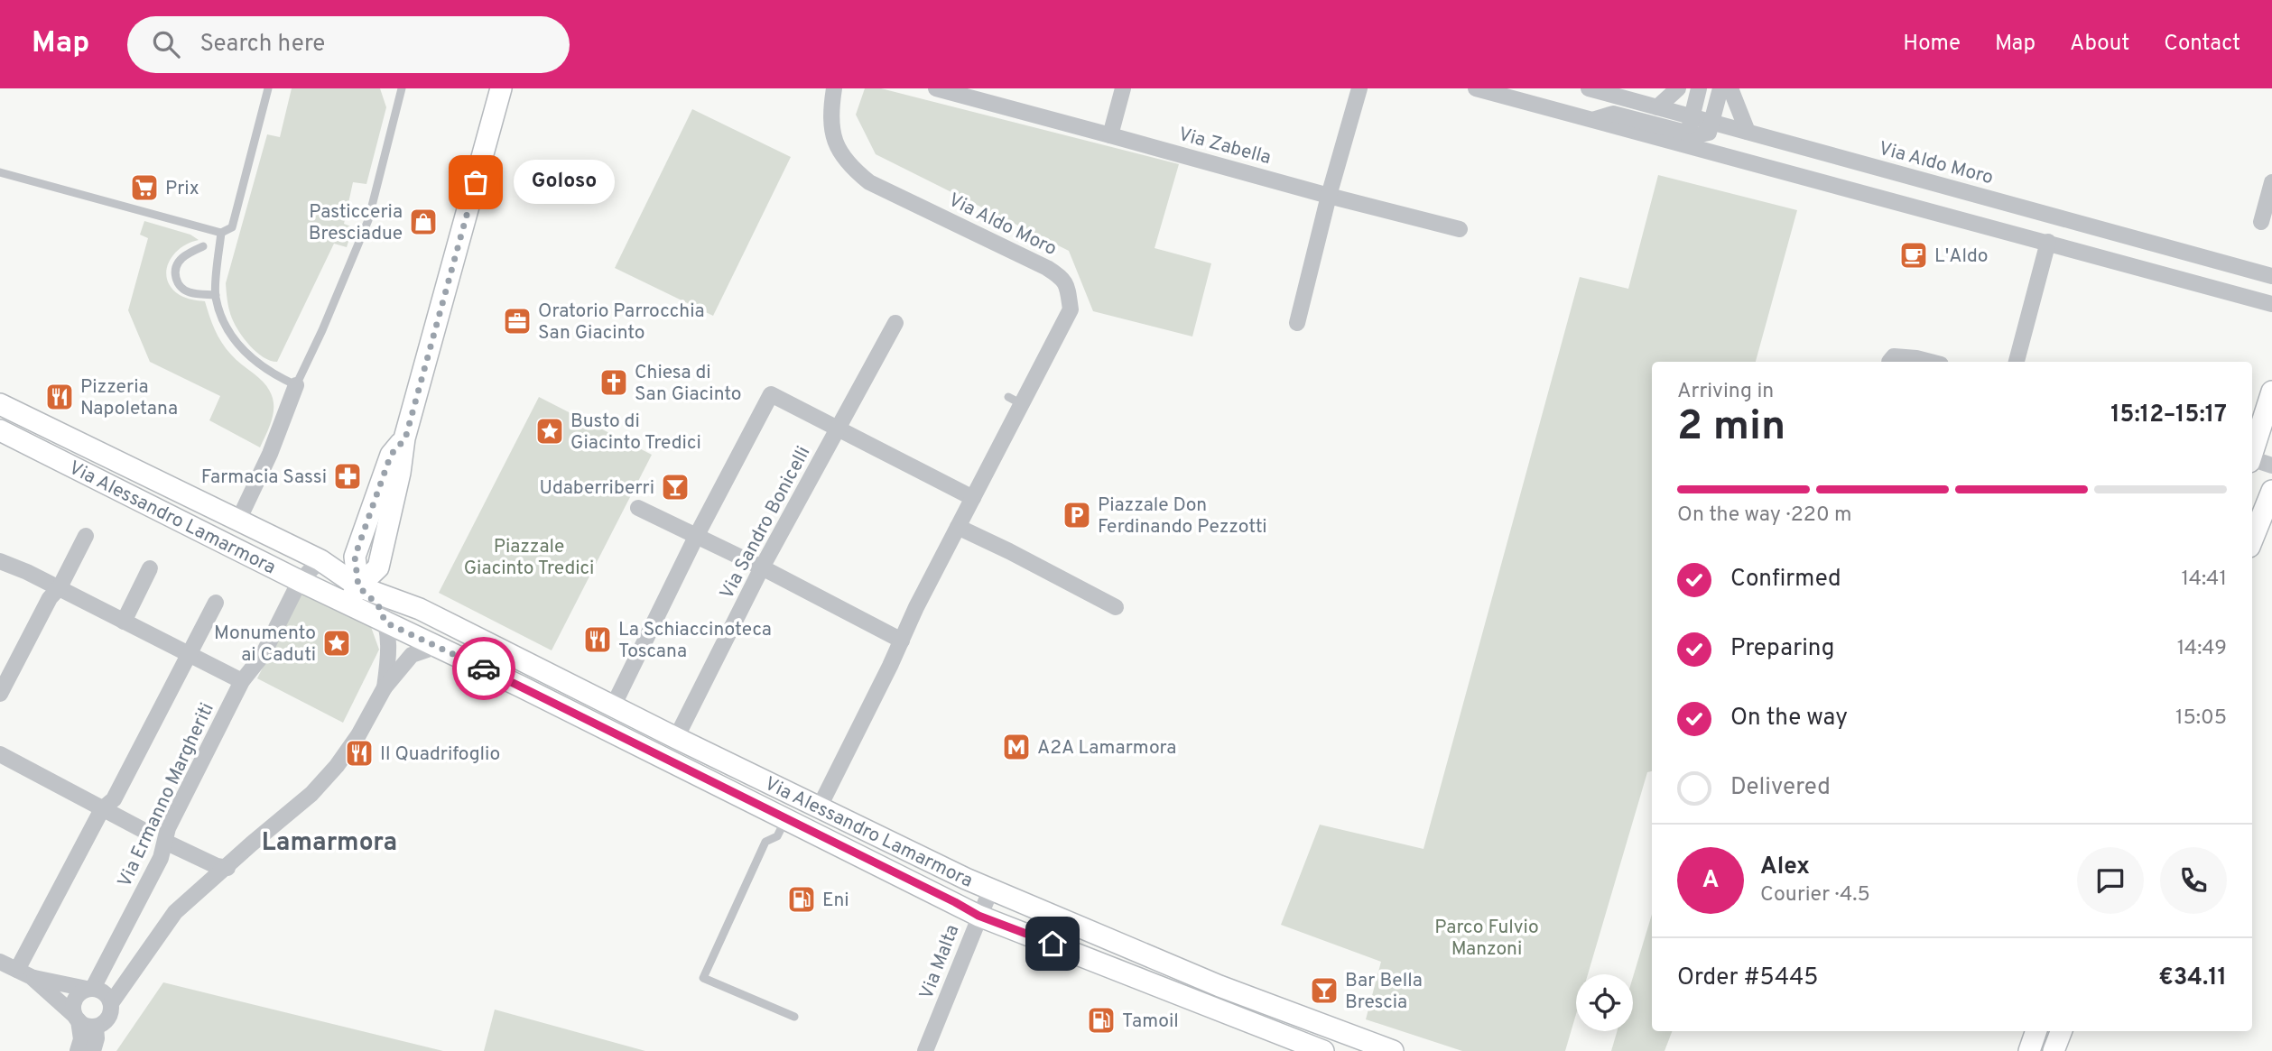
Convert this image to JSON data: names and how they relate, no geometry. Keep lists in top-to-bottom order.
{
  "streets": {
    "main road": ["Via Alessandro Lamarmora"],
    "street": [
      "Via Zabella",
      "Via Aldo Moro",
      "Via Sandro Bonicelli",
      "Via Ermanno Margheriti",
      "Via Malta"
    ]
  },
  "crossings": [
    ["Via Aldo Moro", "Via Alessandro Lamarmora"],
    ["Via Alessandro Lamarmora", "Via Sandro Bonicelli"],
    ["Via Alessandro Lamarmora", "Via Ermanno Margheriti"],
    ["Via Alessandro Lamarmora", "Via Malta"]
  ],
  "districts": ["Lamarmora"],
  "parks": ["Piazzale Giacinto Tredici", "Parco Fulvio Manzoni"],
  "places": {
    "other": ["Goloso"],
    "supermarket": ["Prix"],
    "shop": ["Pasticceria Bresciadue"],
    "cafe": ["L'Aldo"],
    "office": ["Oratorio Parrocchia San Giacinto"],
    "church": ["Chiesa di San Giacinto"],
    "restaurant": ["Pizzeria Napoletana", "La Schiaccinoteca Toscana", "Il Quadrifoglio"],
    "place": ["Busto di Giacinto Tredici", "Monumento ai Caduti"],
    "pharmacy": ["Farmacia Sassi"],
    "bar": ["Udaberriberri", "Bar Bella Brescia"],
    "parking": ["Piazzale Don Ferdinando Pezzotti"],
    "metro station": ["A2A Lamarmora"],
    "fuel station": ["Eni", "Tamoil"]
  },
  "page": {
    "header": "Map",
    "search": "Search here",
    "nav": [
      "Home",
      "Map",
      "About",
      "Contact"
    ],
    "bubble": "Goloso",
    "heading": ["2 min", "Arriving in", "15:12–15:17"],
    "panel": [
      "Alex",
      "Courier · 4.5",
      "Order #5445",
      "€34.11"
    ],
    "bar": "On the way · 220 m",
    "list": [
      ["Confirmed", "14:41"],
      ["Preparing", "14:49"],
      ["On the way", "15:05"],
      "Delivered"
    ],
    "round": "A"
  }
}
